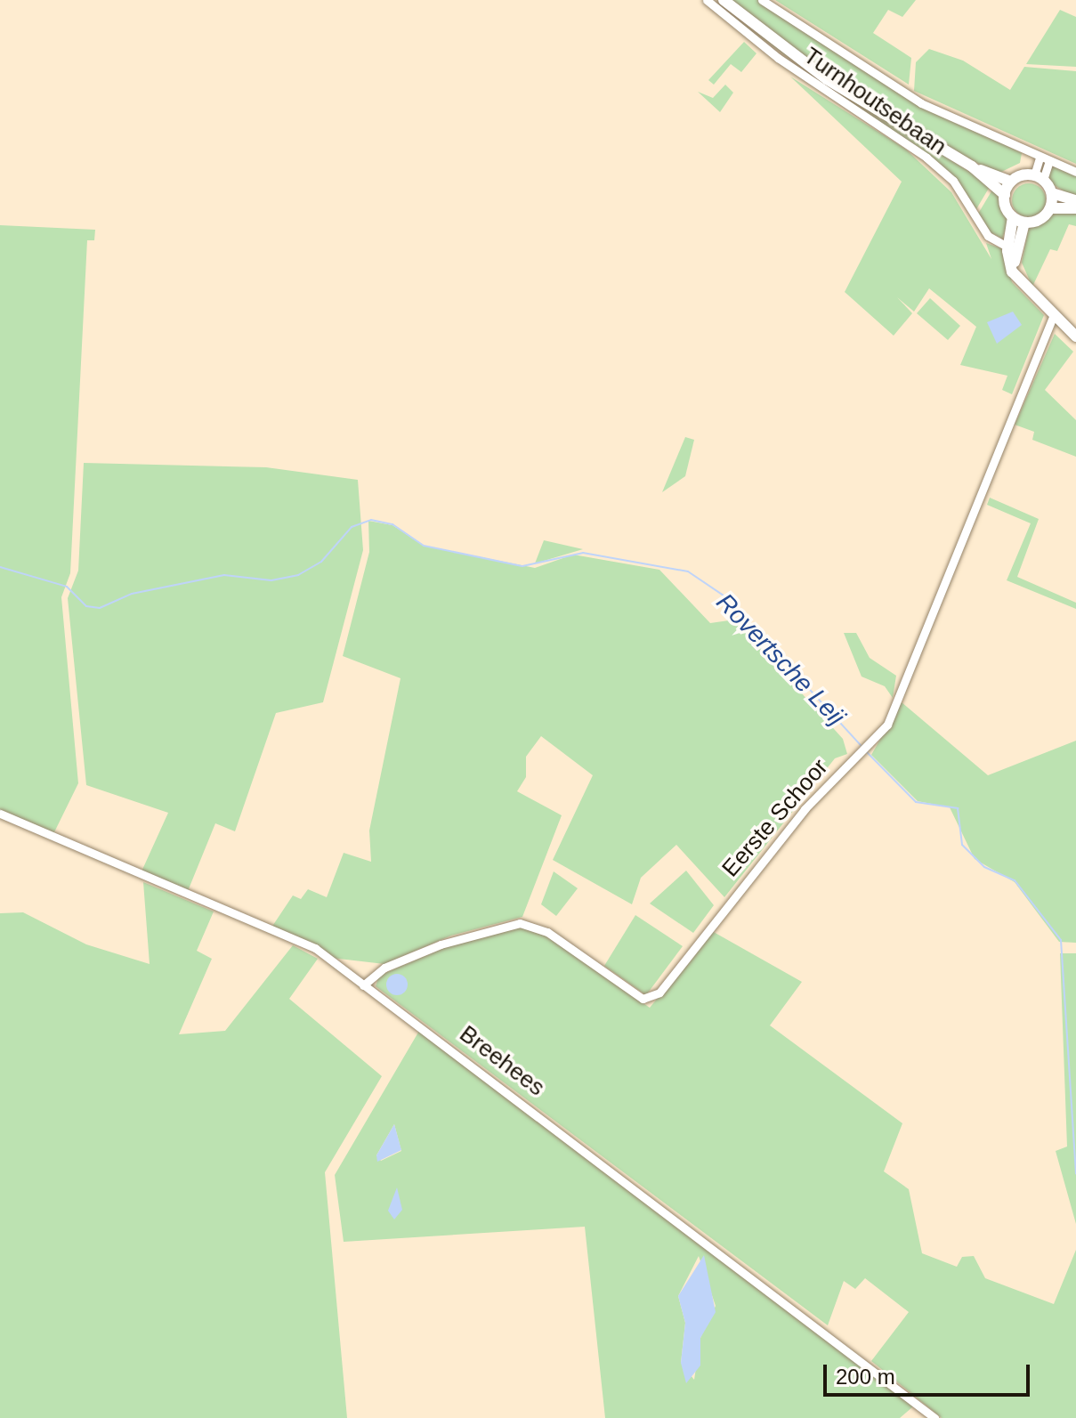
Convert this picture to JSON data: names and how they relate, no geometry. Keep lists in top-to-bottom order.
{
  "streets": {
    "main road": ["Turnhoutsebaan"],
    "street": ["Eerste Schoor", "Breehees"]
  },
  "crossings": [
    ["Eerste Schoor", "Breehees"]
  ],
  "water": ["Rovertsche Leij"],
  "scale_bar": "200 m"
}
